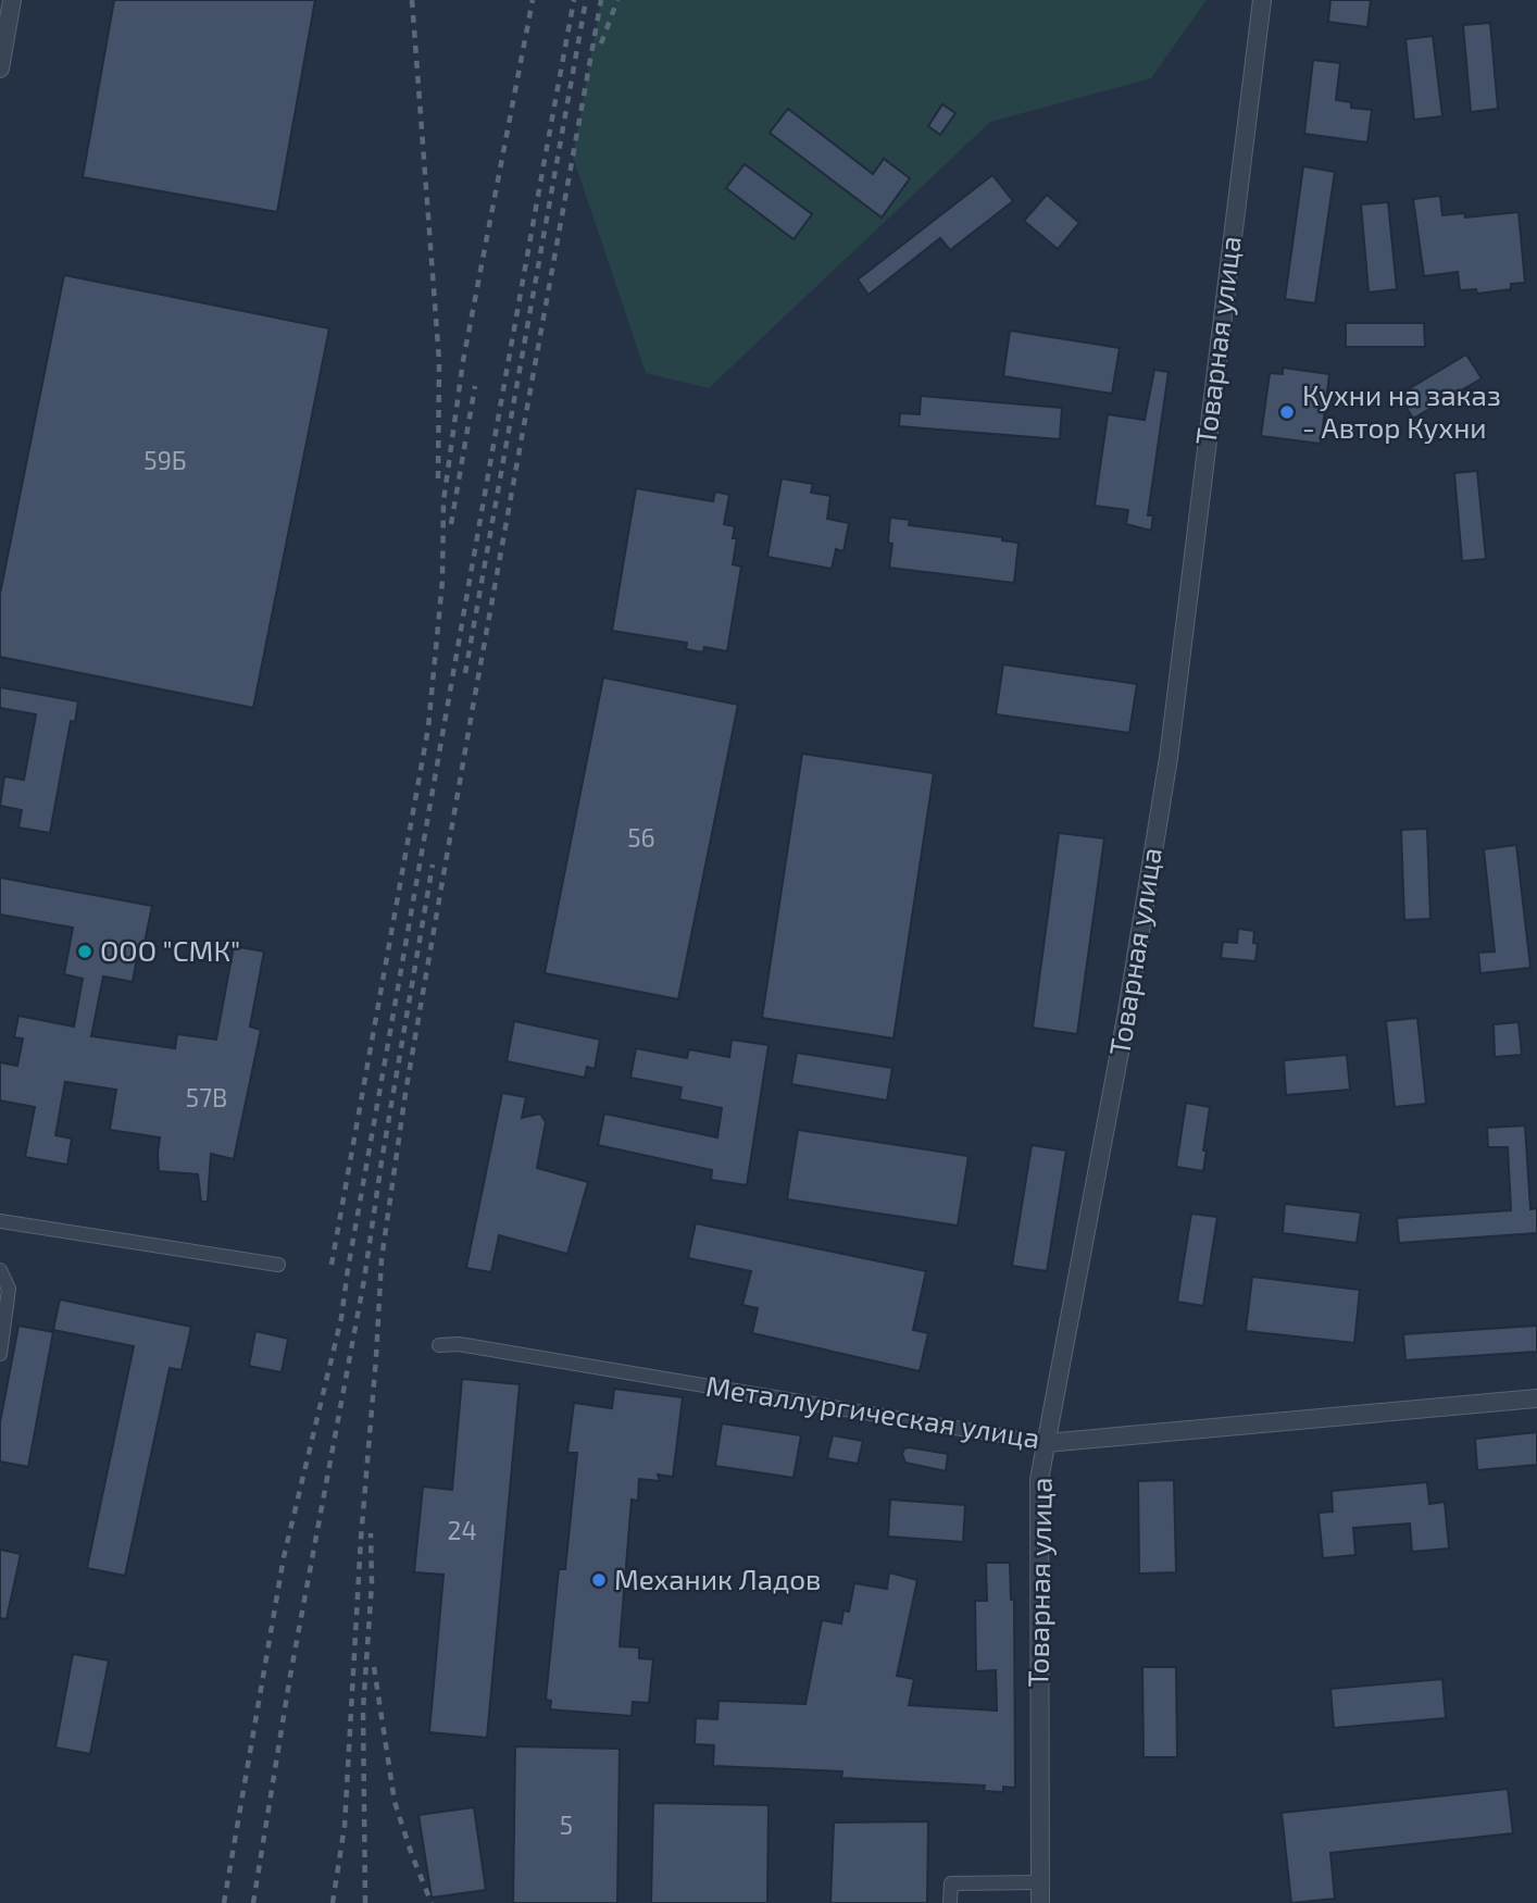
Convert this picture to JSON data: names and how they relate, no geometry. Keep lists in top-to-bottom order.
{
  "streets": {
    "street": ["Товарная улица", "Металлургическая улица"]
  },
  "crossings": [
    ["Товарная улица", "Металлургическая улица"]
  ],
  "places": ["Кухни на заказ - Автор Кухни", "ООО \"СМК\"", "Механик Ладов"],
  "house_numbers": [
    "59Б",
    "56",
    "57В",
    "24",
    "5"
  ]
}
